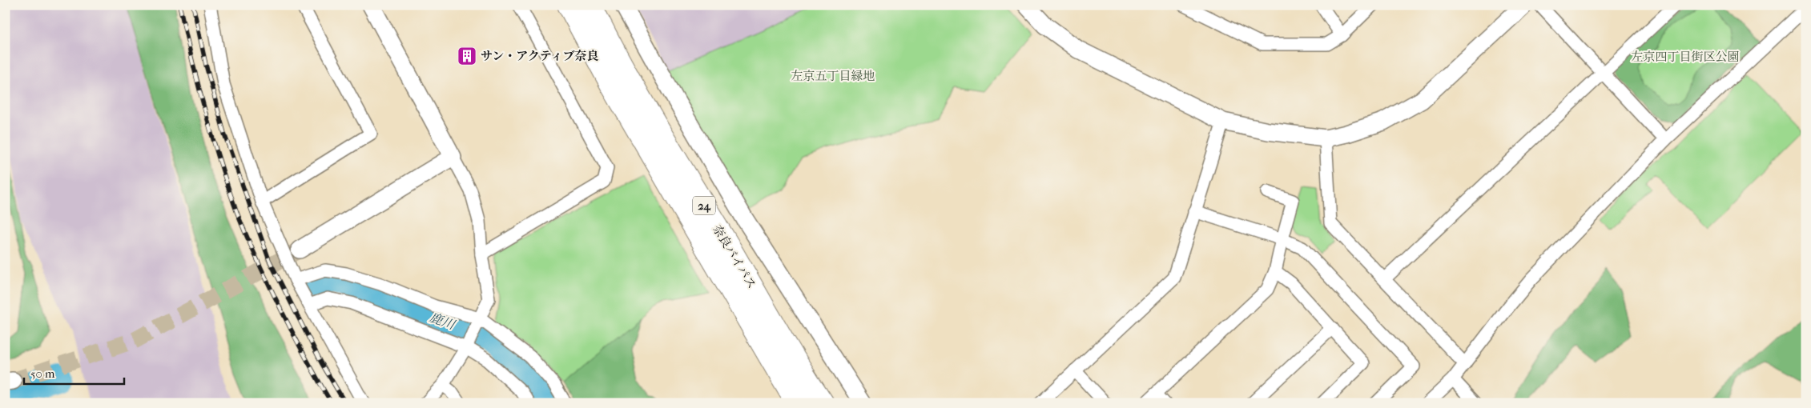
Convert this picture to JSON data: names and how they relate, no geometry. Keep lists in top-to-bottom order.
{
  "streets": {
    "highway": ["24", "奈良バイパス"]
  },
  "water": ["鹿川"],
  "parks": ["左京四丁目街区公園", "左京五丁目緑地"],
  "places": {
    "building": ["サン・アクティブ奈良"]
  },
  "scale_bar": "50 m"
}
